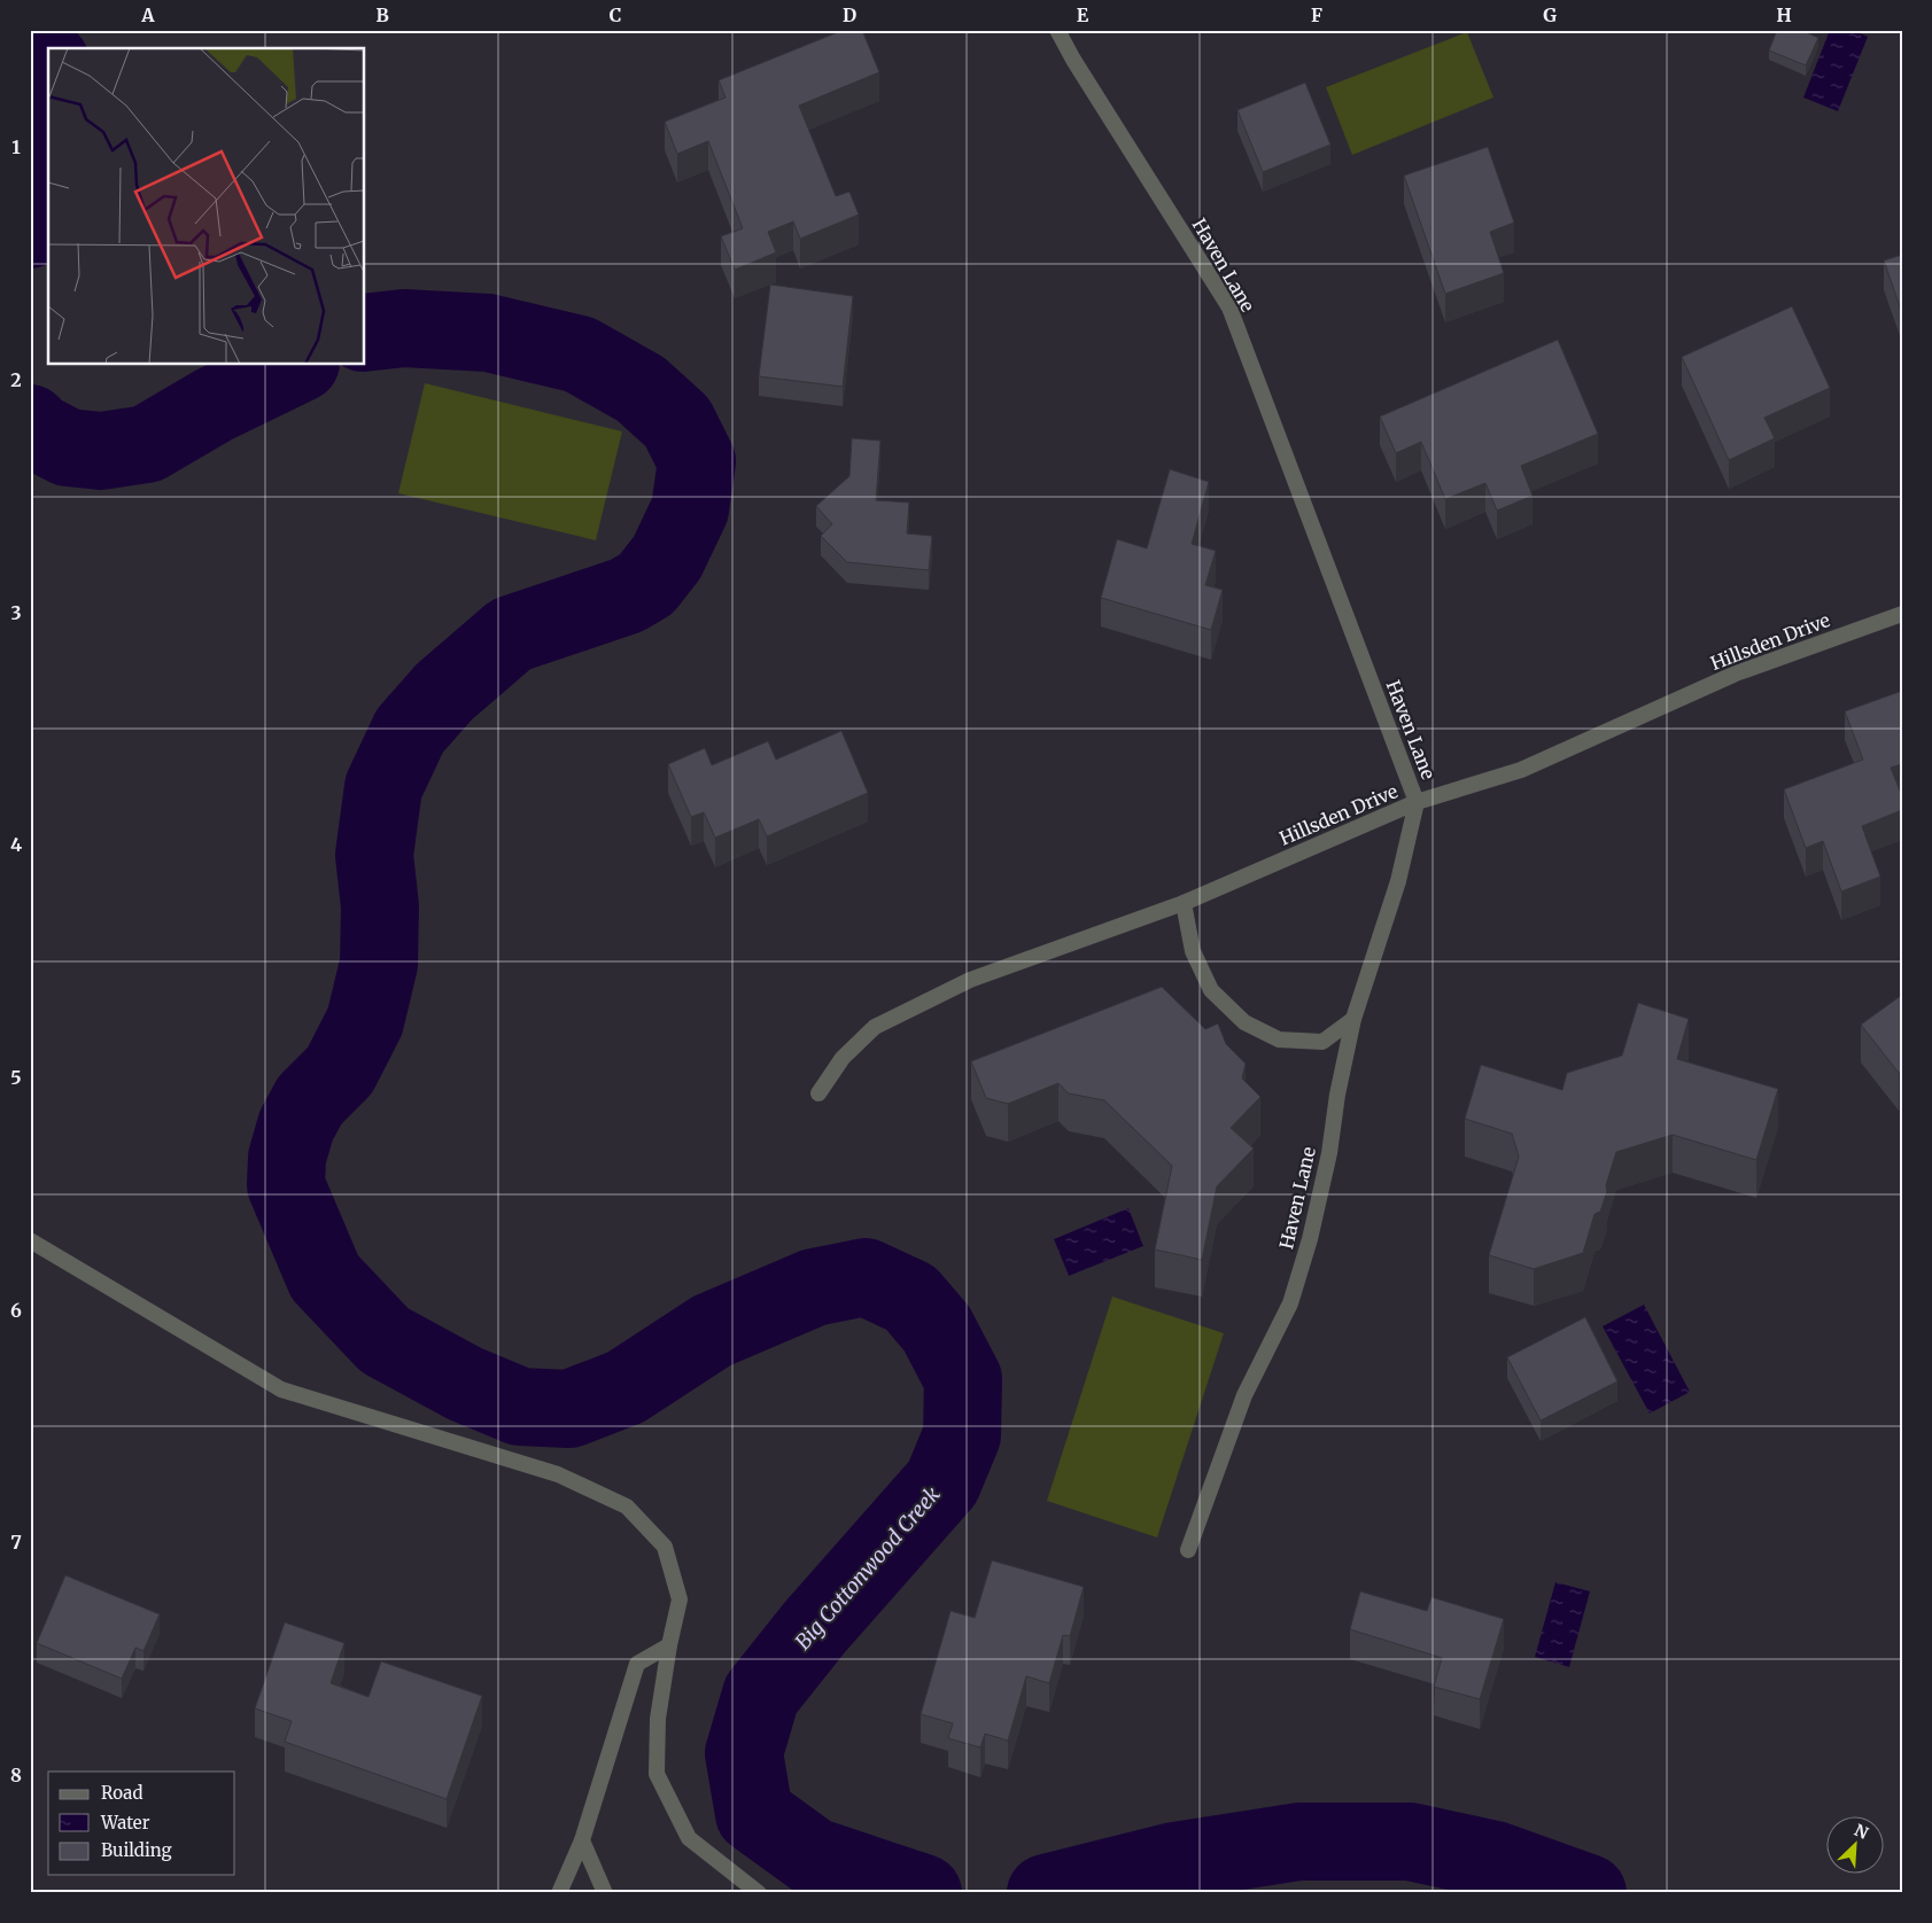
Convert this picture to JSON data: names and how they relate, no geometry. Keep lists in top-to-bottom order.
{
  "streets": {
    "street": ["Haven Lane", "Hillsden Drive"]
  },
  "crossings": [
    ["Haven Lane", "Hillsden Drive"]
  ],
  "water": ["Big Cottonwood Creek"],
  "legend": ["Road", "Water", "Building"],
  "north": "top right",
  "grid": {
    "columns": [
      "A",
      "B",
      "C",
      "D",
      "E",
      "F",
      "G",
      "H"
    ],
    "rows": [
      "1",
      "2",
      "3",
      "4",
      "5",
      "6",
      "7",
      "8"
    ]
  }
}
